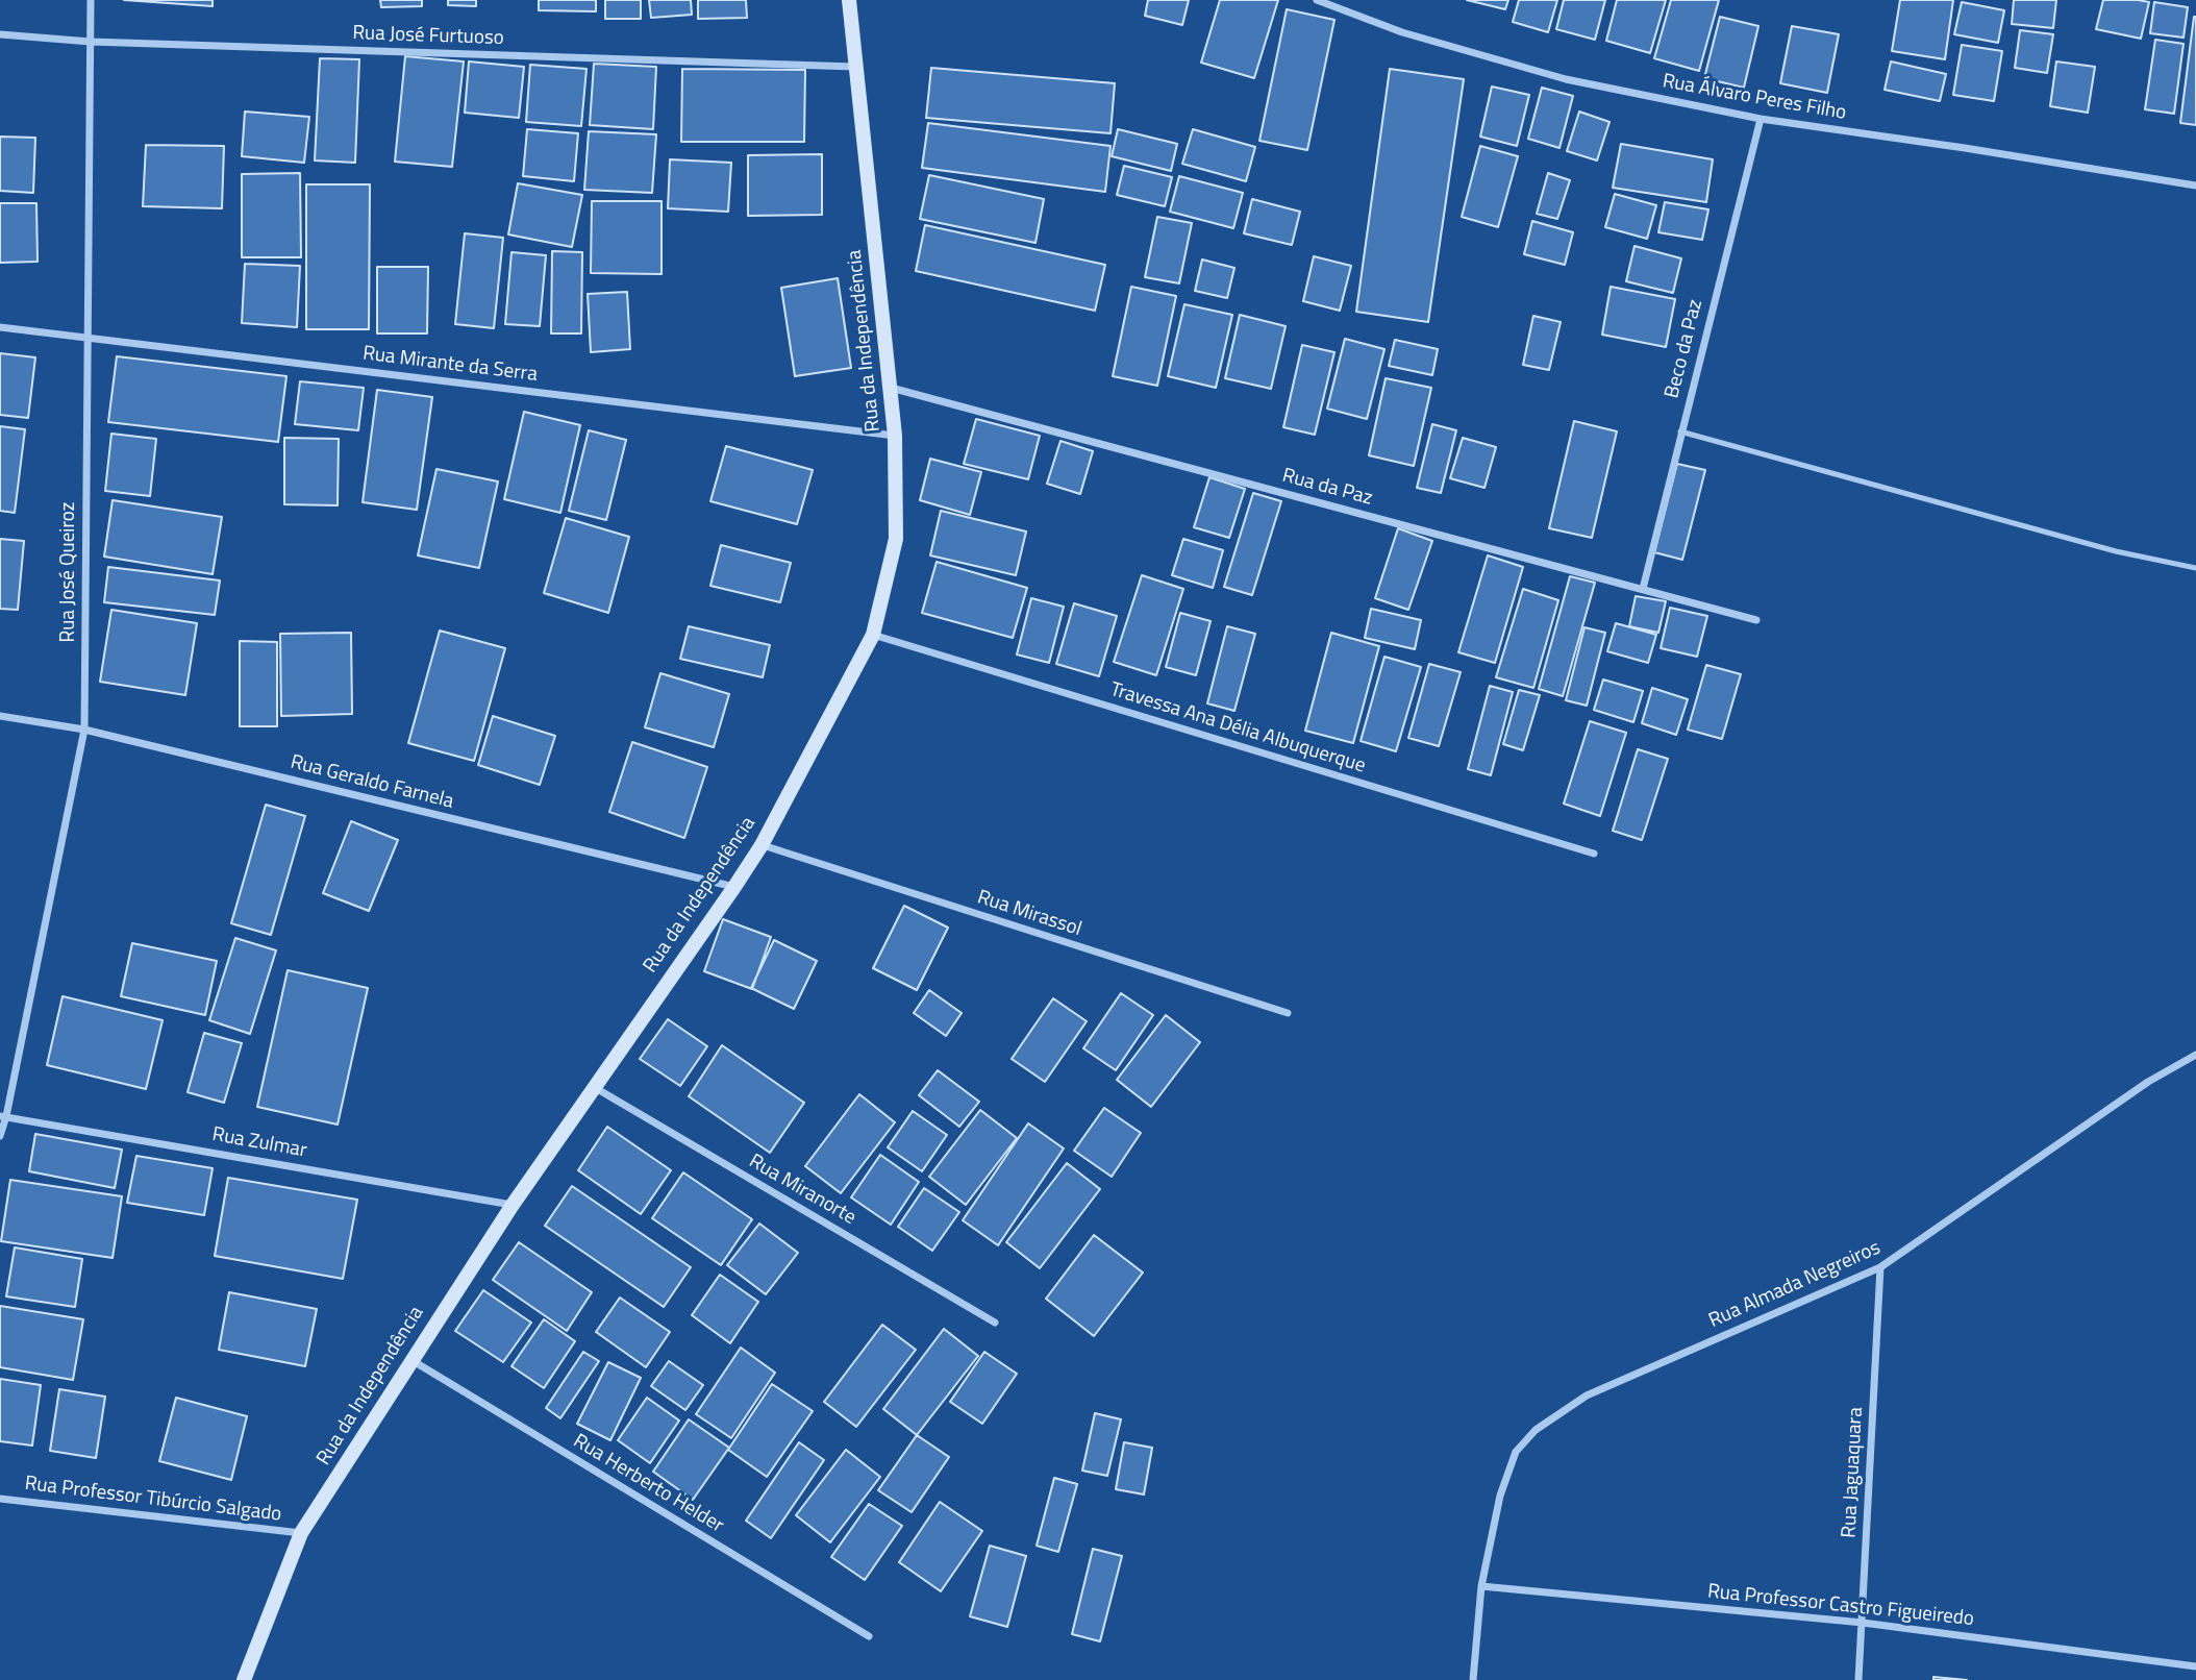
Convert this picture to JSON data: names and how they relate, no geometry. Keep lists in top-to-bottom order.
{
  "streets": {
    "street": [
      "Rua José Furtuoso",
      "Rua Álvaro Peres Filho",
      "Rua da Independência",
      "Beco da Paz",
      "Rua Mirante da Serra",
      "Rua da Paz",
      "Rua José Queiroz",
      "Travessa Ana Délia Albuquerque",
      "Rua Geraldo Farnela",
      "Rua Mirassol",
      "Rua Zulmar",
      "Rua Miranorte",
      "Rua Almada Negreiros",
      "Rua Jaguaquara",
      "Rua Herberto Helder",
      "Rua Professor Tibúrcio Salgado",
      "Rua Professor Castro Figueiredo"
    ]
  },
  "crossings": [
    ["Rua José Furtuoso", "Rua da Independência"],
    ["Rua José Furtuoso", "Rua José Queiroz"],
    ["Rua Álvaro Peres Filho", "Beco da Paz"],
    ["Rua da Independência", "Rua Mirante da Serra"],
    ["Rua da Independência", "Rua da Paz"],
    ["Rua da Independência", "Travessa Ana Délia Albuquerque"],
    ["Rua da Independência", "Rua Geraldo Farnela"],
    ["Rua da Independência", "Rua Mirassol"],
    ["Rua da Independência", "Rua Zulmar"],
    ["Rua da Independência", "Rua Miranorte"],
    ["Rua da Independência", "Rua Herberto Helder"],
    ["Rua da Independência", "Rua Professor Tibúrcio Salgado"],
    ["Beco da Paz", "Rua da Paz"],
    ["Rua Mirante da Serra", "Rua José Queiroz"],
    ["Rua José Queiroz", "Rua Geraldo Farnela"],
    ["Rua José Queiroz", "Rua Zulmar"],
    ["Rua Almada Negreiros", "Rua Jaguaquara"],
    ["Rua Almada Negreiros", "Rua Professor Castro Figueiredo"],
    ["Rua Jaguaquara", "Rua Professor Castro Figueiredo"]
  ]
}
